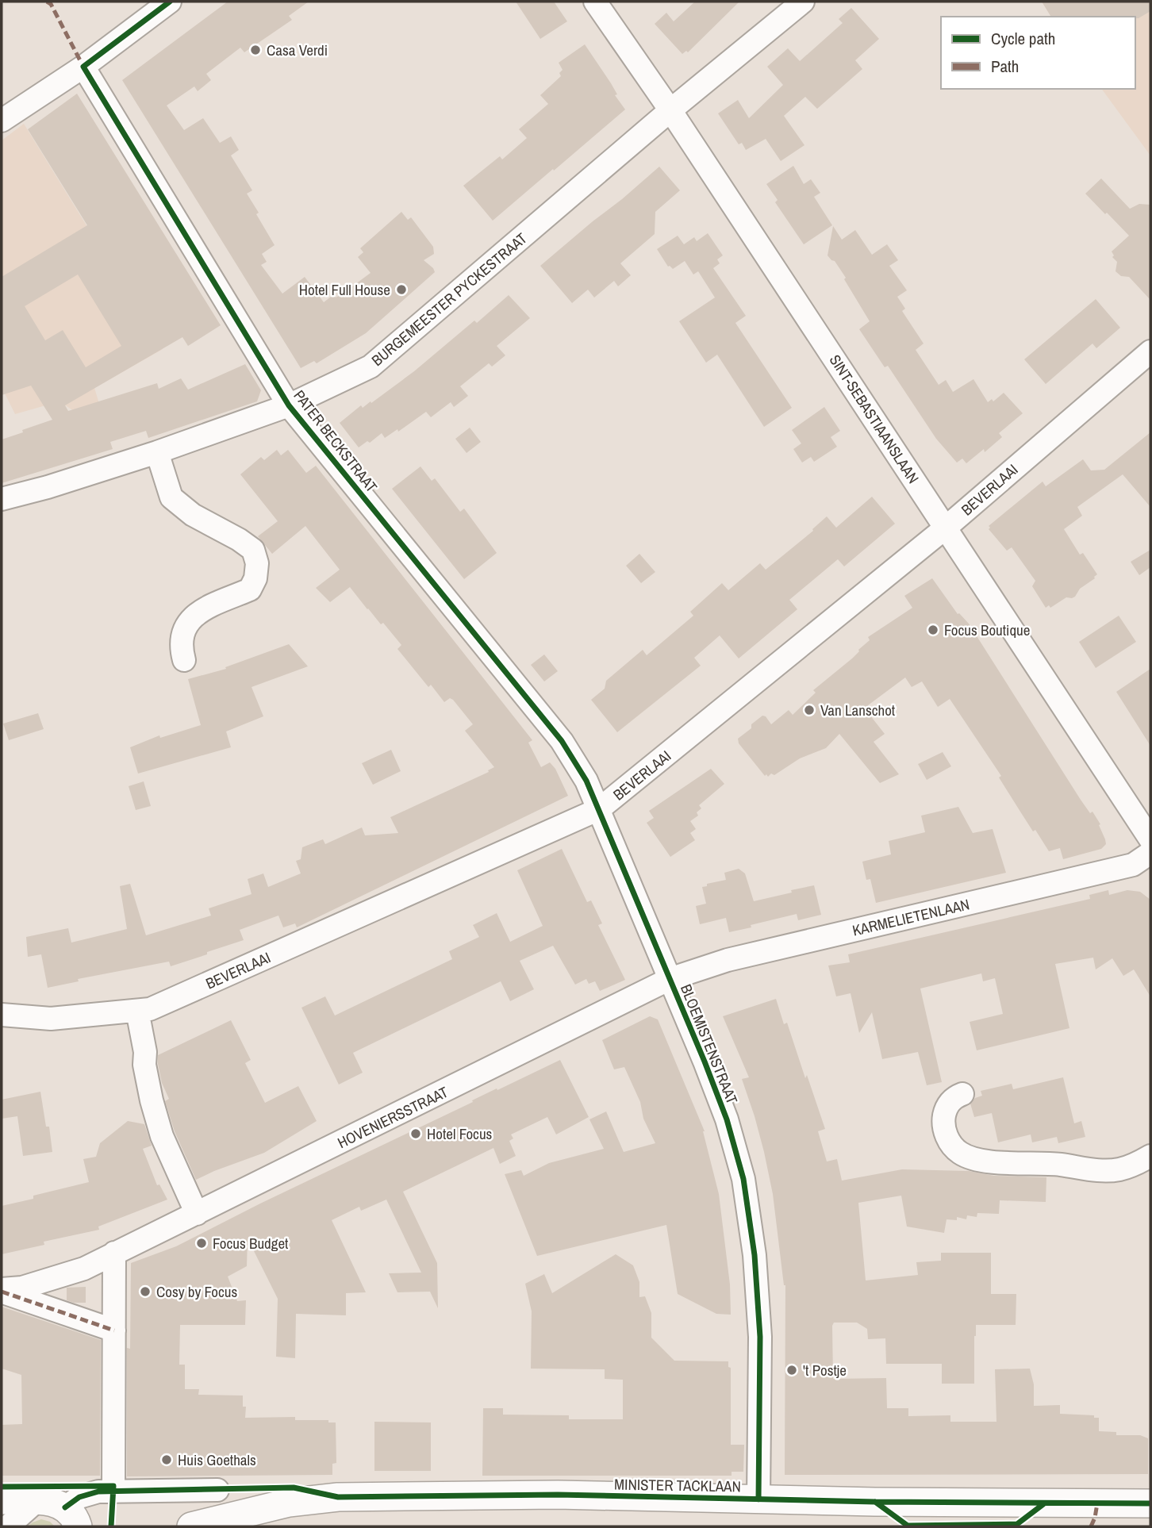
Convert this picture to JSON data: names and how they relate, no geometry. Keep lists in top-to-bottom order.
{
  "streets": {
    "main road": ["MINISTER TACKLAAN"],
    "street": [
      "BURGEMEESTER PYCKESTRAAT",
      "SINT-SEBASTIAANSLAAN",
      "PATER BECKSTRAAT",
      "BEVERLAAI",
      "KARMELIETENLAAN",
      "BLOEMISTENSTRAAT",
      "HOVENIERSSTRAAT"
    ]
  },
  "crossings": [
    ["BURGEMEESTER PYCKESTRAAT", "SINT-SEBASTIAANSLAAN"],
    ["BURGEMEESTER PYCKESTRAAT", "PATER BECKSTRAAT"],
    ["SINT-SEBASTIAANSLAAN", "BEVERLAAI"],
    ["PATER BECKSTRAAT", "BEVERLAAI"],
    ["PATER BECKSTRAAT", "BLOEMISTENSTRAAT"],
    ["BEVERLAAI", "BLOEMISTENSTRAAT"],
    ["KARMELIETENLAAN", "BLOEMISTENSTRAAT"],
    ["KARMELIETENLAAN", "HOVENIERSSTRAAT"],
    ["BLOEMISTENSTRAAT", "HOVENIERSSTRAAT"],
    ["BLOEMISTENSTRAAT", "MINISTER TACKLAAN"]
  ],
  "places": [
    "Casa Verdi",
    "Hotel Full House",
    "Focus Boutique",
    "Van Lanschot",
    "Hotel Focus",
    "Focus Budget",
    "Cosy by Focus",
    "'t Postje",
    "Huis Goethals"
  ],
  "legend": ["Cycle path", "Path"]
}
